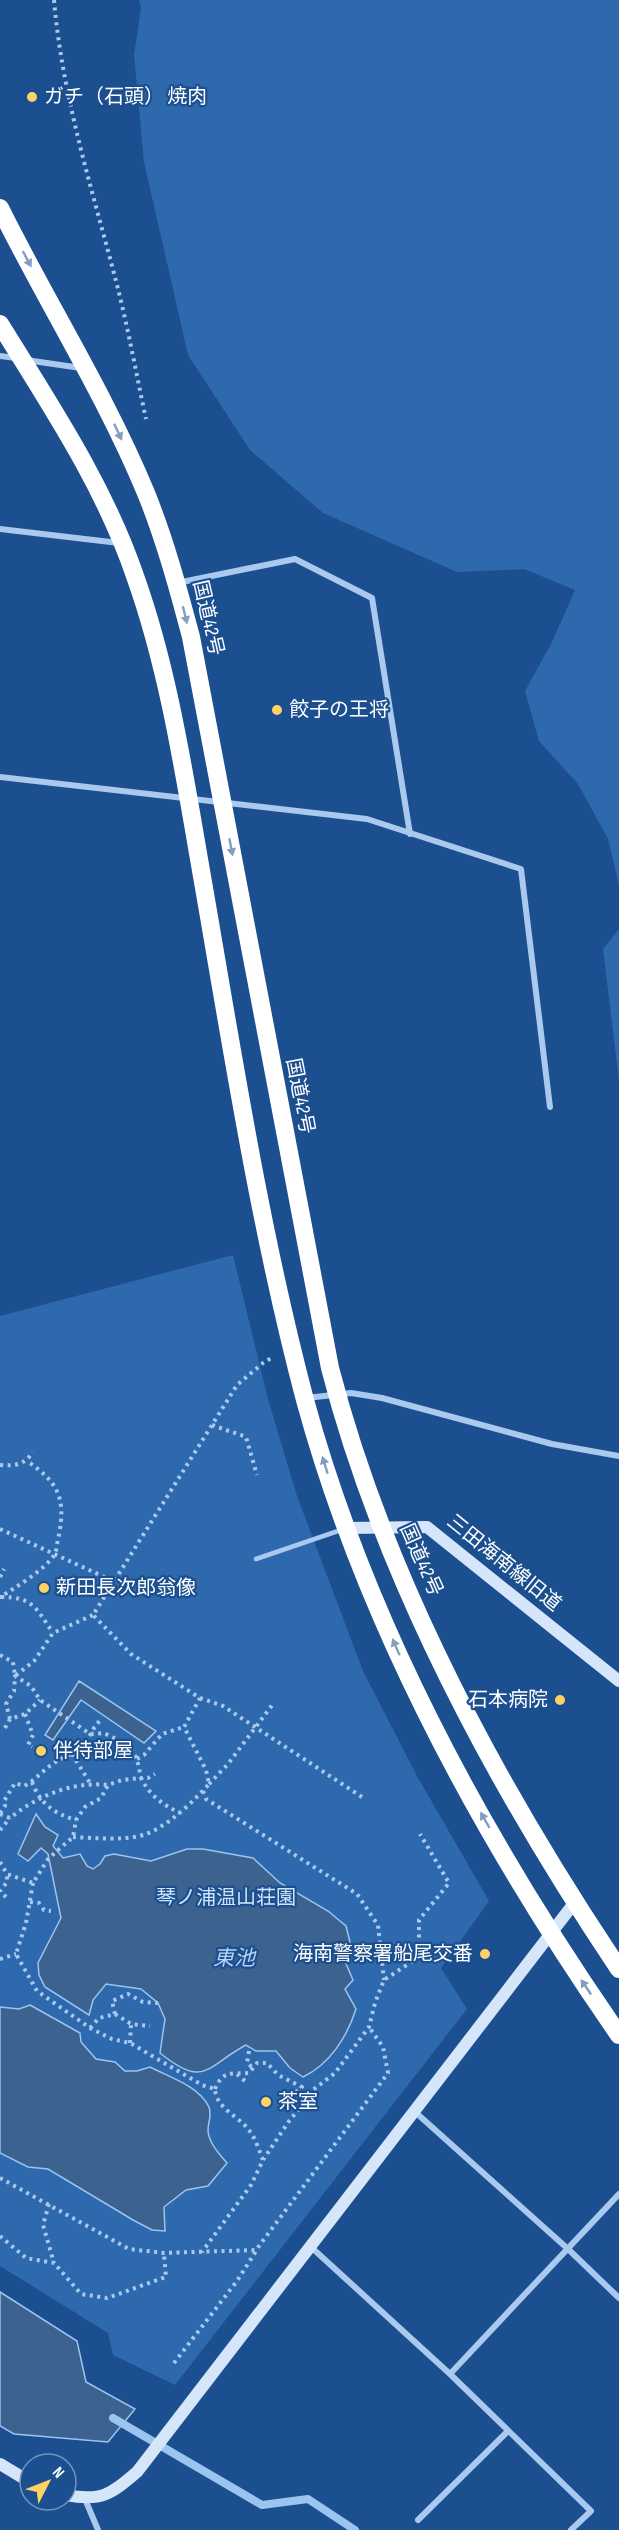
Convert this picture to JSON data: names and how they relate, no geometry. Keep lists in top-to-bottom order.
{
  "streets": {
    "highway": ["国道42号"],
    "street": ["三田海南線旧道"]
  },
  "crossings": [
    ["国道42号", "三田海南線旧道"]
  ],
  "water": ["東池"],
  "parks": ["琴ノ浦温山荘園"],
  "places": [
    "ガチ（石頭） 焼肉",
    "餃子の王将",
    "新田長次郎翁像",
    "石本病院",
    "伴待部屋",
    "海南警察署船尾交番",
    "茶室"
  ],
  "north": "top right"
}
